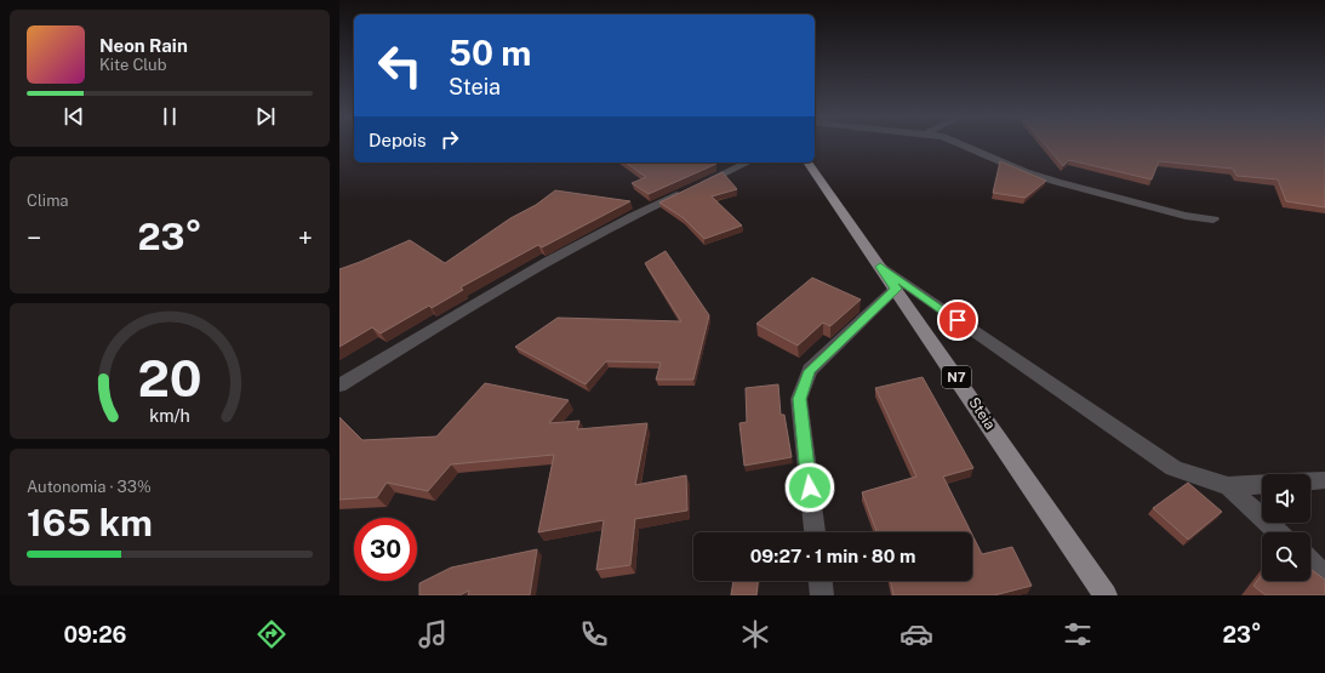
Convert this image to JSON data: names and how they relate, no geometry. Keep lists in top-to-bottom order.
{
  "streets": {
    "main road": ["N7", "Steia"]
  },
  "page": {
    "turn": ["50 m", "Steia"],
    "song": ["Neon Rain", "Kite Club"],
    "then": "Depois",
    "tile": [
      "Clima",
      ["Autonomia · 33%", "165 km"]
    ],
    "heat": ["−", "23°", "+"],
    "limit": "30",
    "trip": "09:27 · 1 min · 80 m",
    "tabs": ["09:26", "23°"],
    "gauge": ["20", "km/h"]
  }
}
